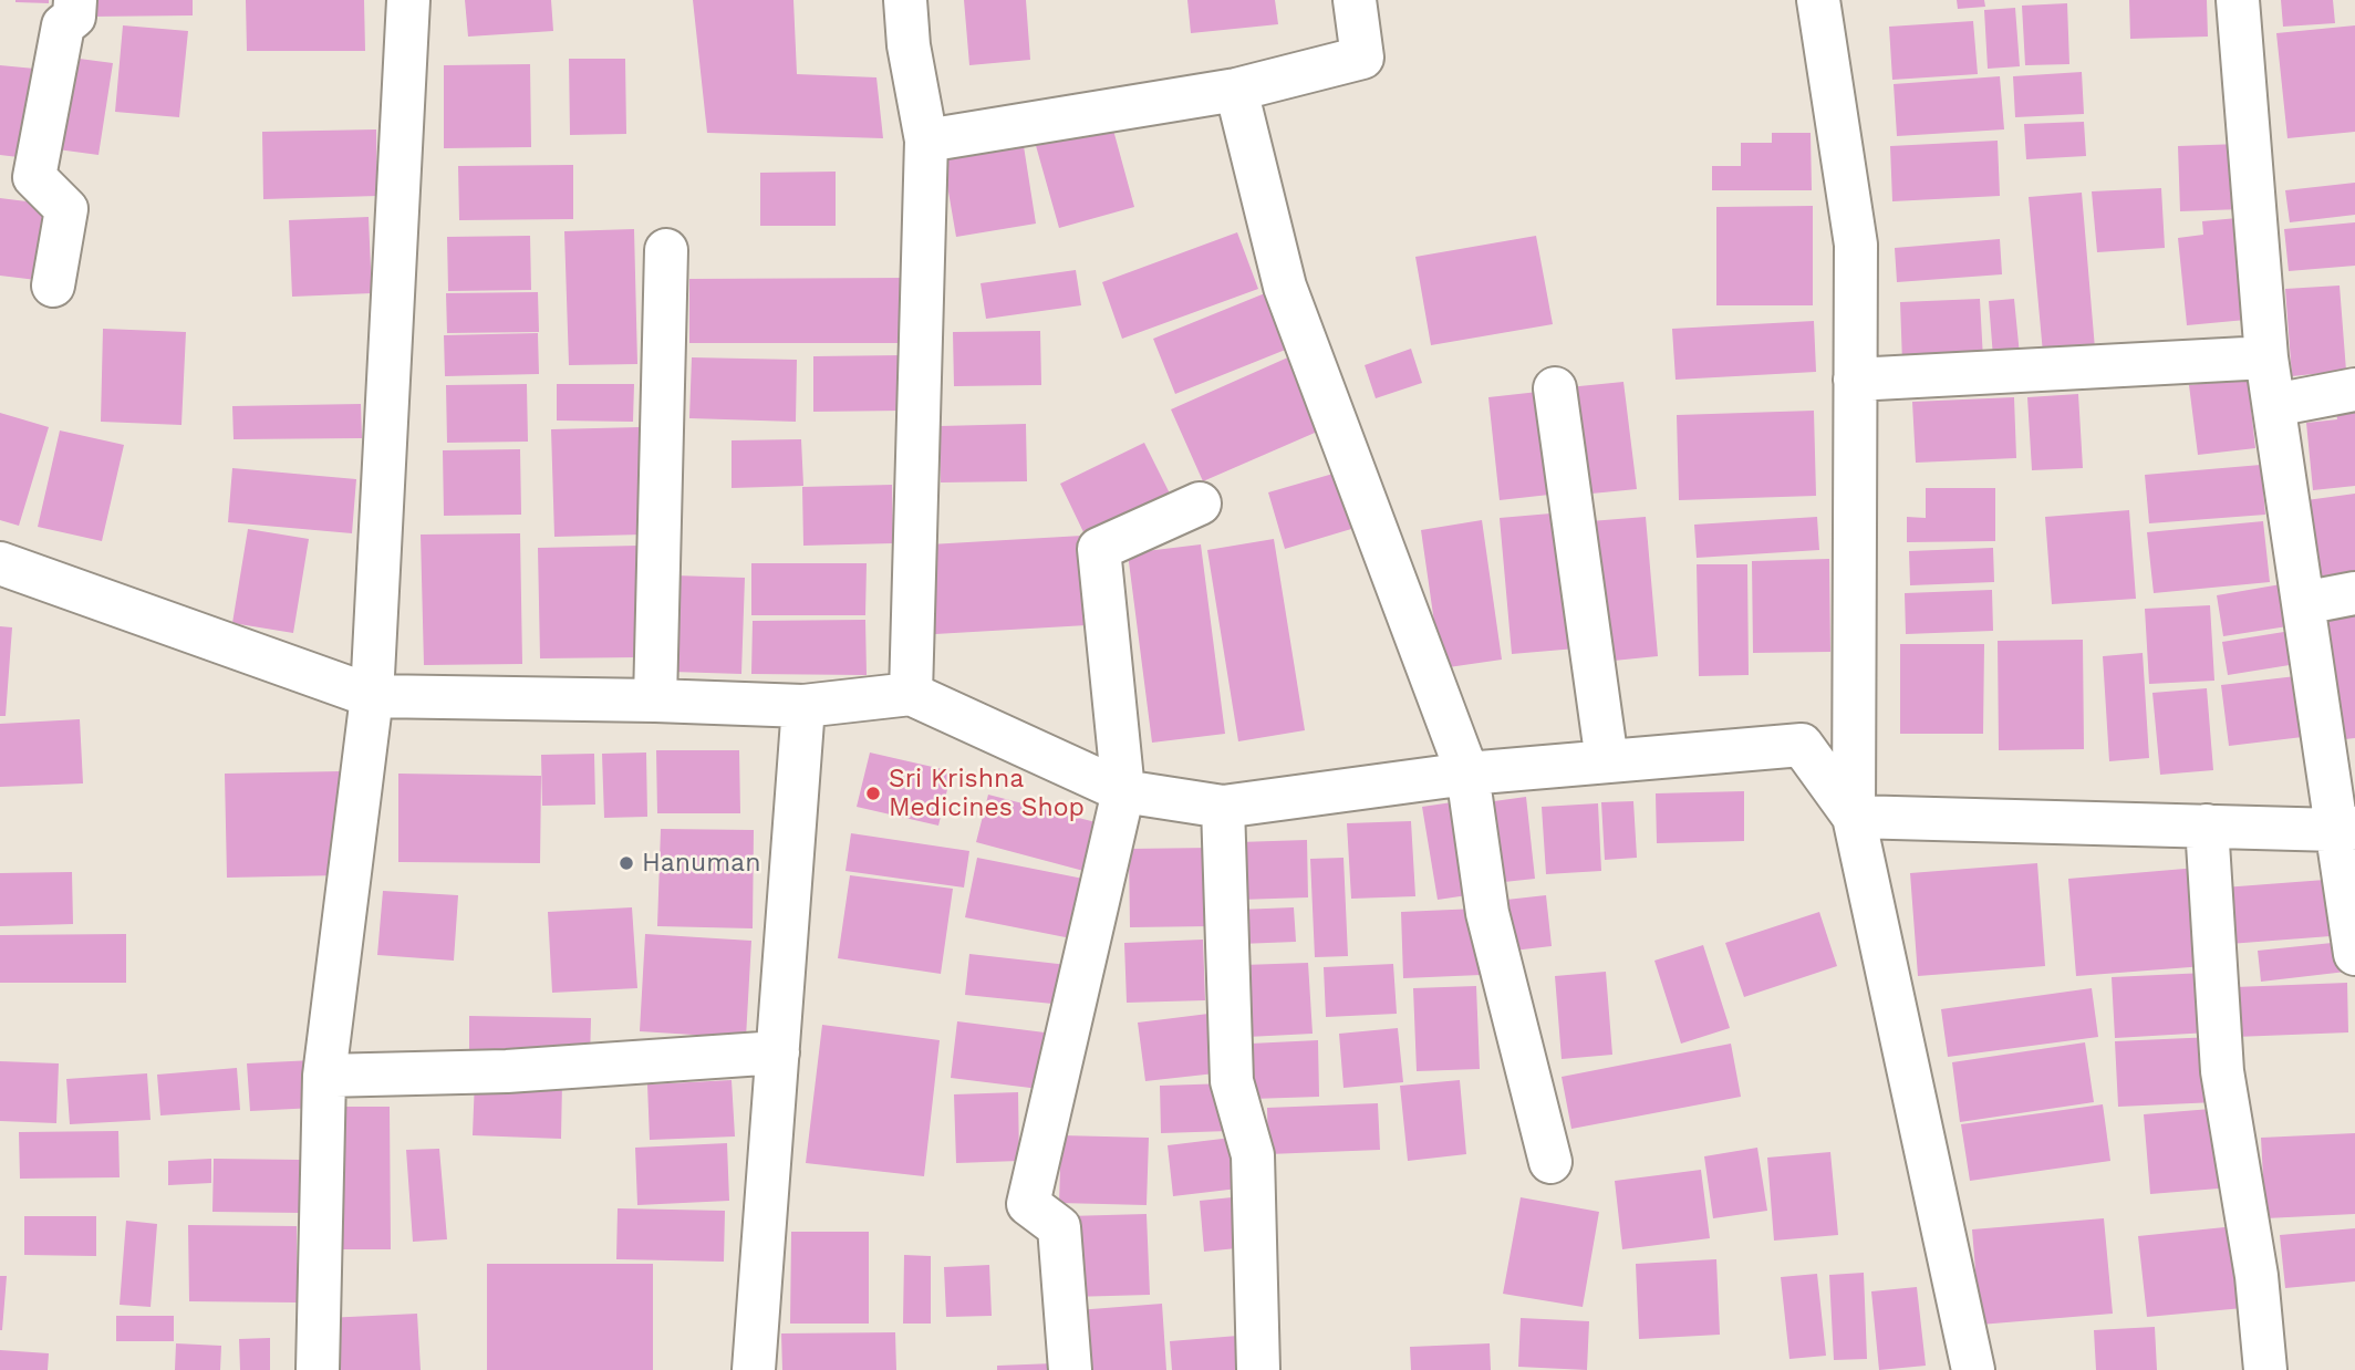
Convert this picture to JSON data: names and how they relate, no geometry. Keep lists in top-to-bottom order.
{
  "places": ["Sri Krishna Medicines Shop", "Hanuman"]
}
